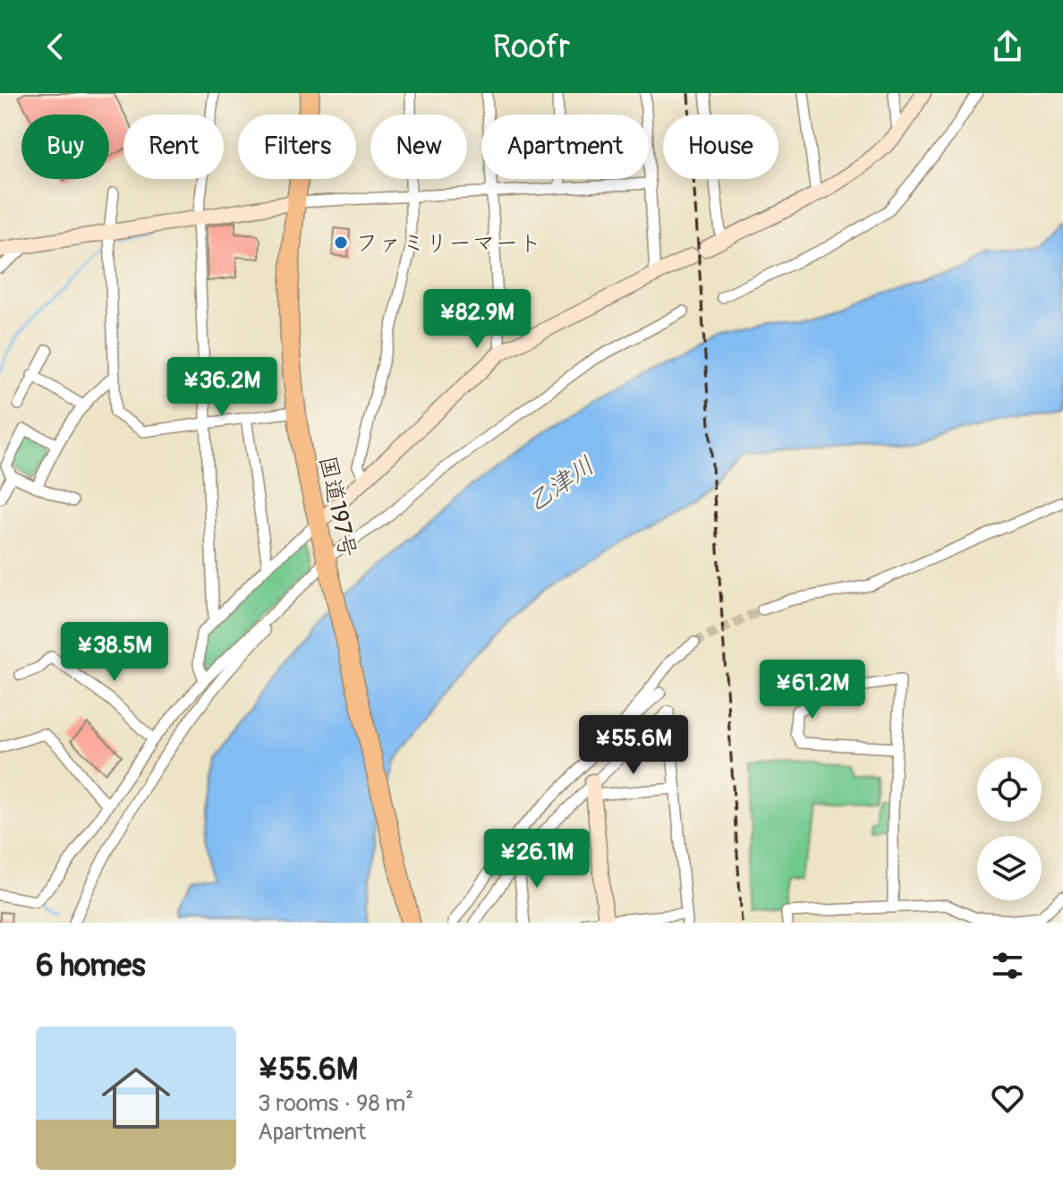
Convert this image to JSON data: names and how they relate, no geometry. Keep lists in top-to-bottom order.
{
  "streets": {
    "highway": ["国道197号"]
  },
  "water": ["乙津川"],
  "places": ["ファミリーマート"],
  "page": {
    "header": "Roofr",
    "chip": [
      "Buy",
      "Rent",
      "Filters",
      "New",
      "Apartment",
      "House"
    ],
    "price": [
      "¥82.9M",
      "¥36.2M",
      "¥38.5M",
      "¥61.2M",
      "¥55.6M",
      "¥26.1M"
    ],
    "heading": "6 homes",
    "list": [
      {
        "name": "¥55.6M",
        "note": "3 rooms · 98 m² · Apartment"
      }
    ]
  }
}
